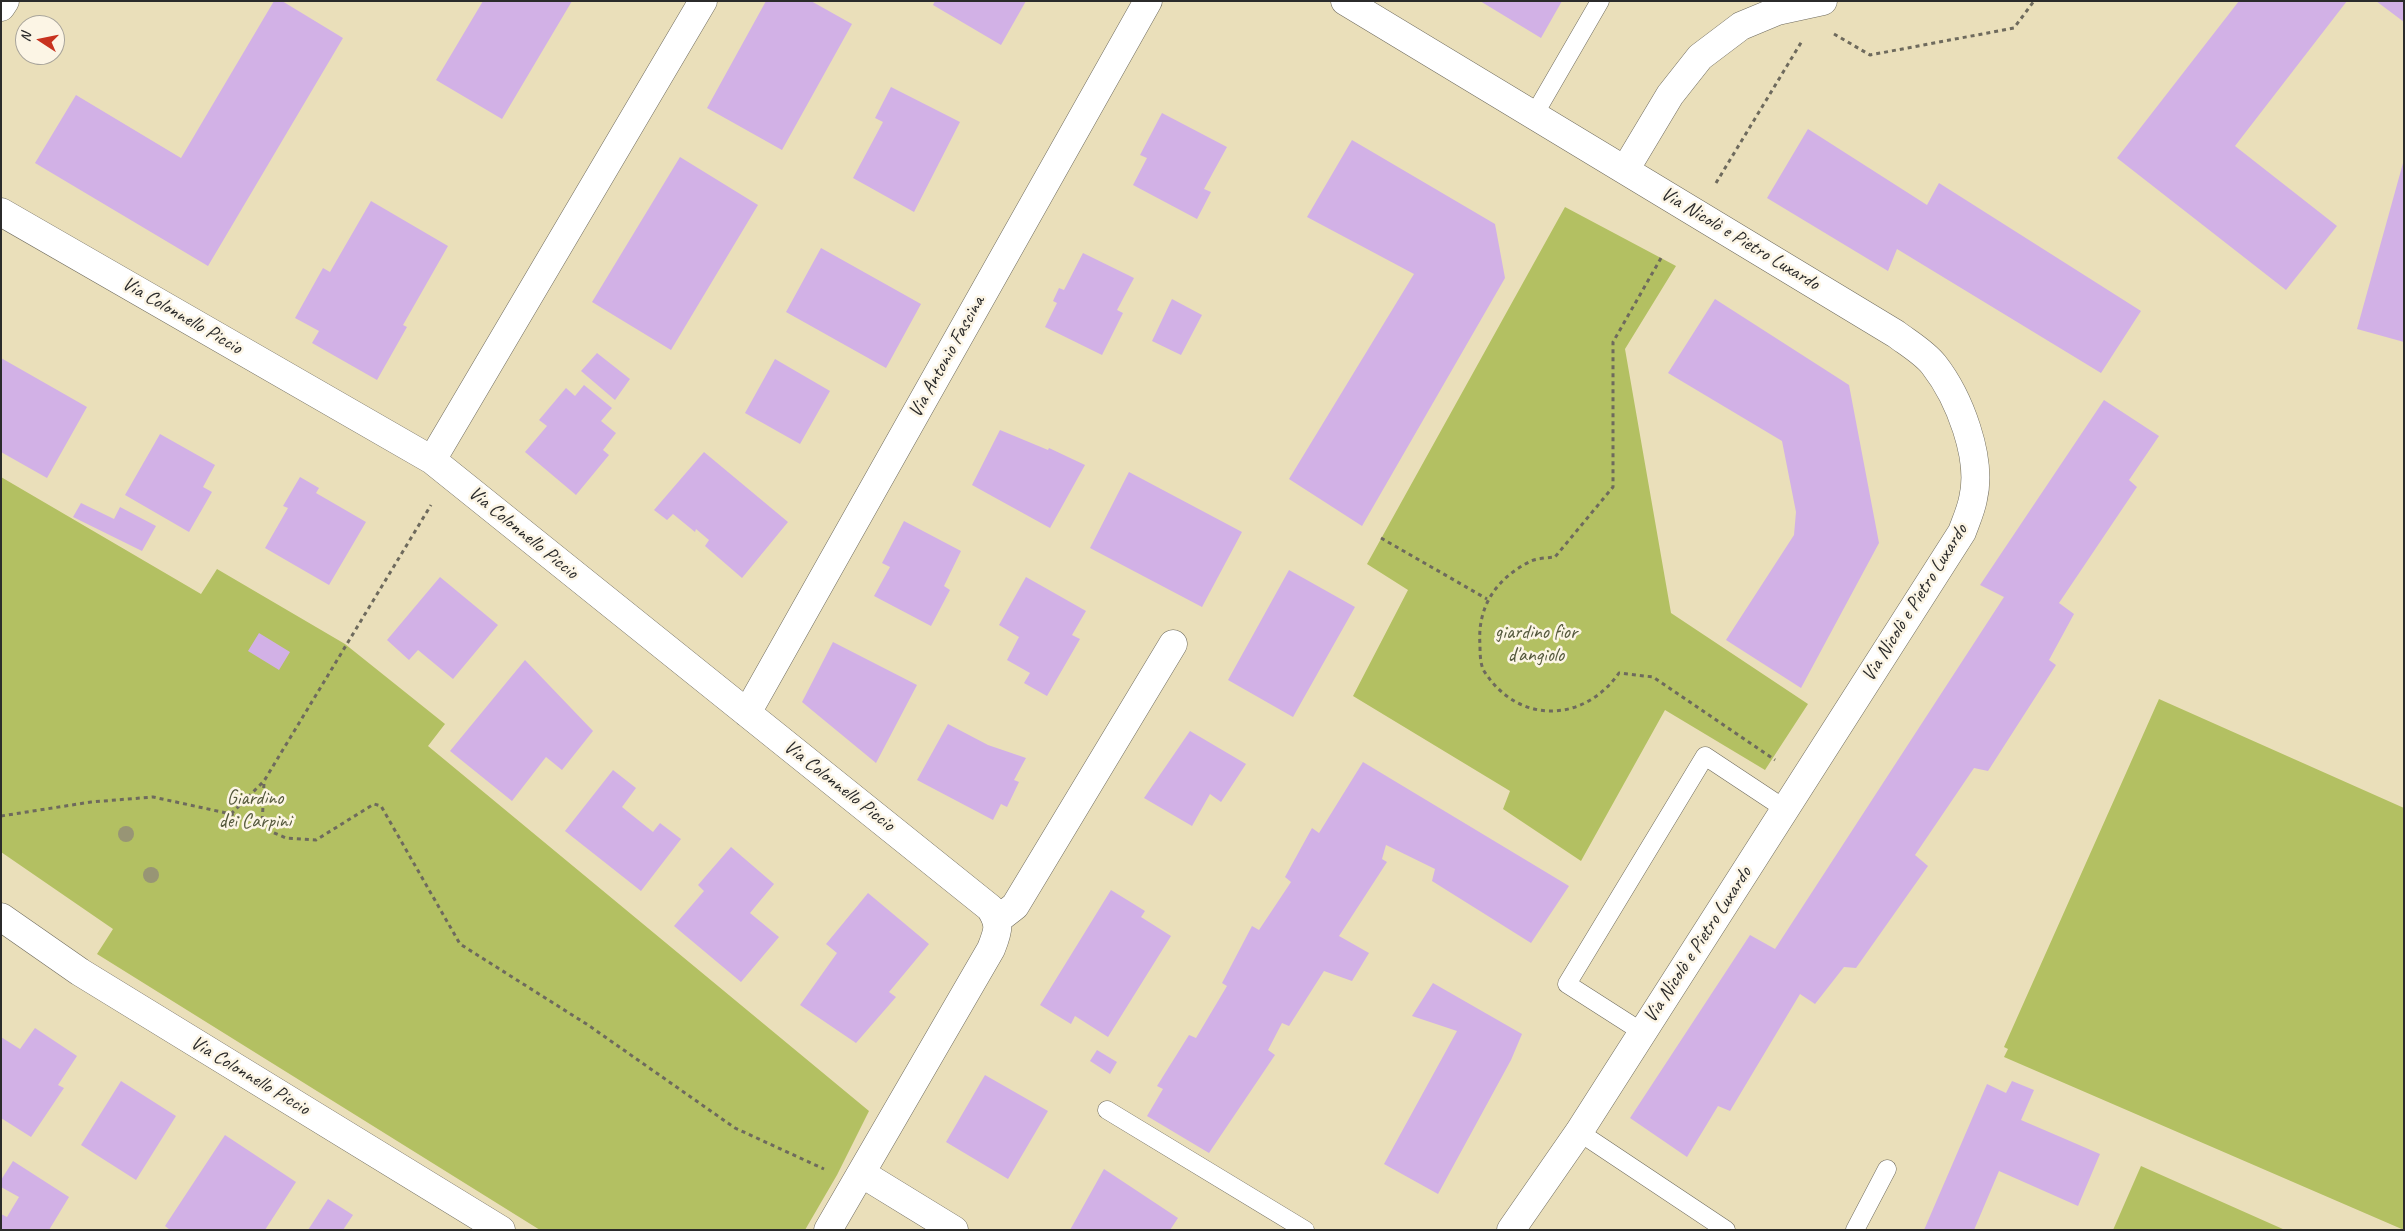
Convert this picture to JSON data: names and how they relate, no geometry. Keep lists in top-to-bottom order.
{
  "streets": {
    "street": ["Via Nicolò e Pietro Luxardo", "Via Colonnello Piccio", "Via Antonio Fascina"]
  },
  "crossings": [
    ["Via Colonnello Piccio", "Via Antonio Fascina"]
  ],
  "parks": ["giardino fior d'angiolo", "Giardino dei Carpini"],
  "north": "left"
}
